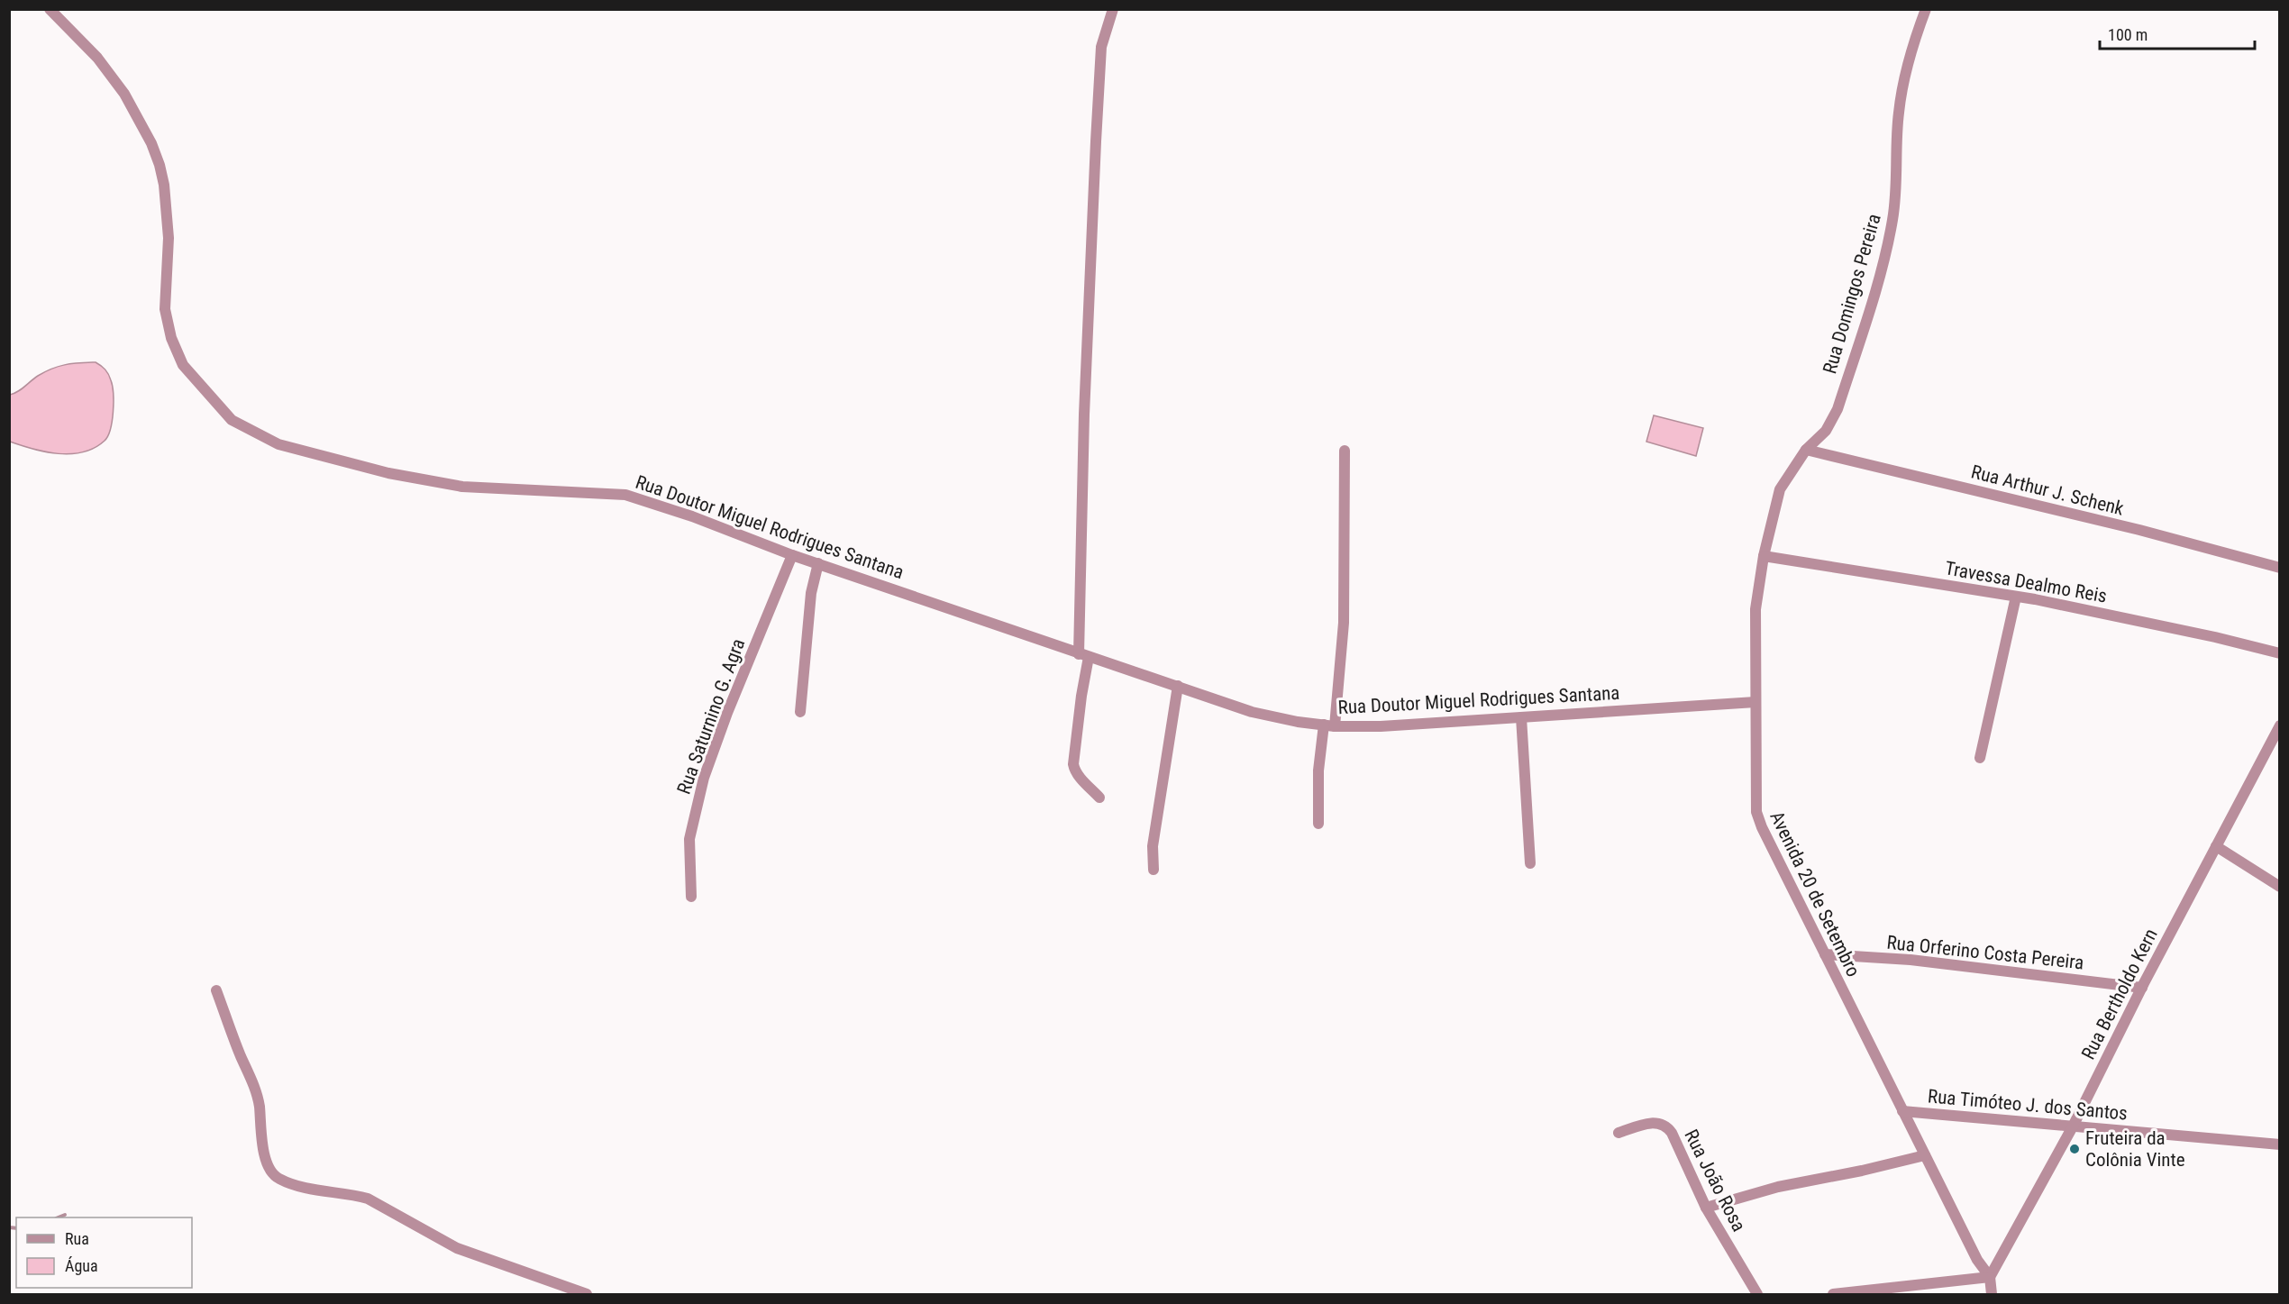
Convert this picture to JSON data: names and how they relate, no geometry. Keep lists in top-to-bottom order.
{
  "streets": {
    "street": [
      "Rua Domingos Pereira",
      "Rua Arthur J. Schenk",
      "Rua Doutor Miguel Rodrigues Santana",
      "Travessa Dealmo Reis",
      "Rua Saturnino G. Agra",
      "Avenida 20 de Setembro",
      "Rua Orferino Costa Pereira",
      "Rua Bertholdo Kern",
      "Rua Timóteo J. dos Santos",
      "Rua João Rosa"
    ]
  },
  "crossings": [
    ["Rua Domingos Pereira", "Rua Arthur J. Schenk"],
    ["Rua Domingos Pereira", "Avenida 20 de Setembro"],
    ["Rua Arthur J. Schenk", "Avenida 20 de Setembro"],
    ["Rua Doutor Miguel Rodrigues Santana", "Rua Saturnino G. Agra"],
    ["Rua Doutor Miguel Rodrigues Santana", "Avenida 20 de Setembro"],
    ["Travessa Dealmo Reis", "Avenida 20 de Setembro"],
    ["Avenida 20 de Setembro", "Rua Orferino Costa Pereira"],
    ["Avenida 20 de Setembro", "Rua Bertholdo Kern"],
    ["Avenida 20 de Setembro", "Rua Timóteo J. dos Santos"],
    ["Rua Orferino Costa Pereira", "Rua Bertholdo Kern"],
    ["Rua Bertholdo Kern", "Rua Timóteo J. dos Santos"]
  ],
  "places": ["Fruteira da Colônia Vinte"],
  "legend": ["Rua", "Água"],
  "scale_bar": "100 m"
}
